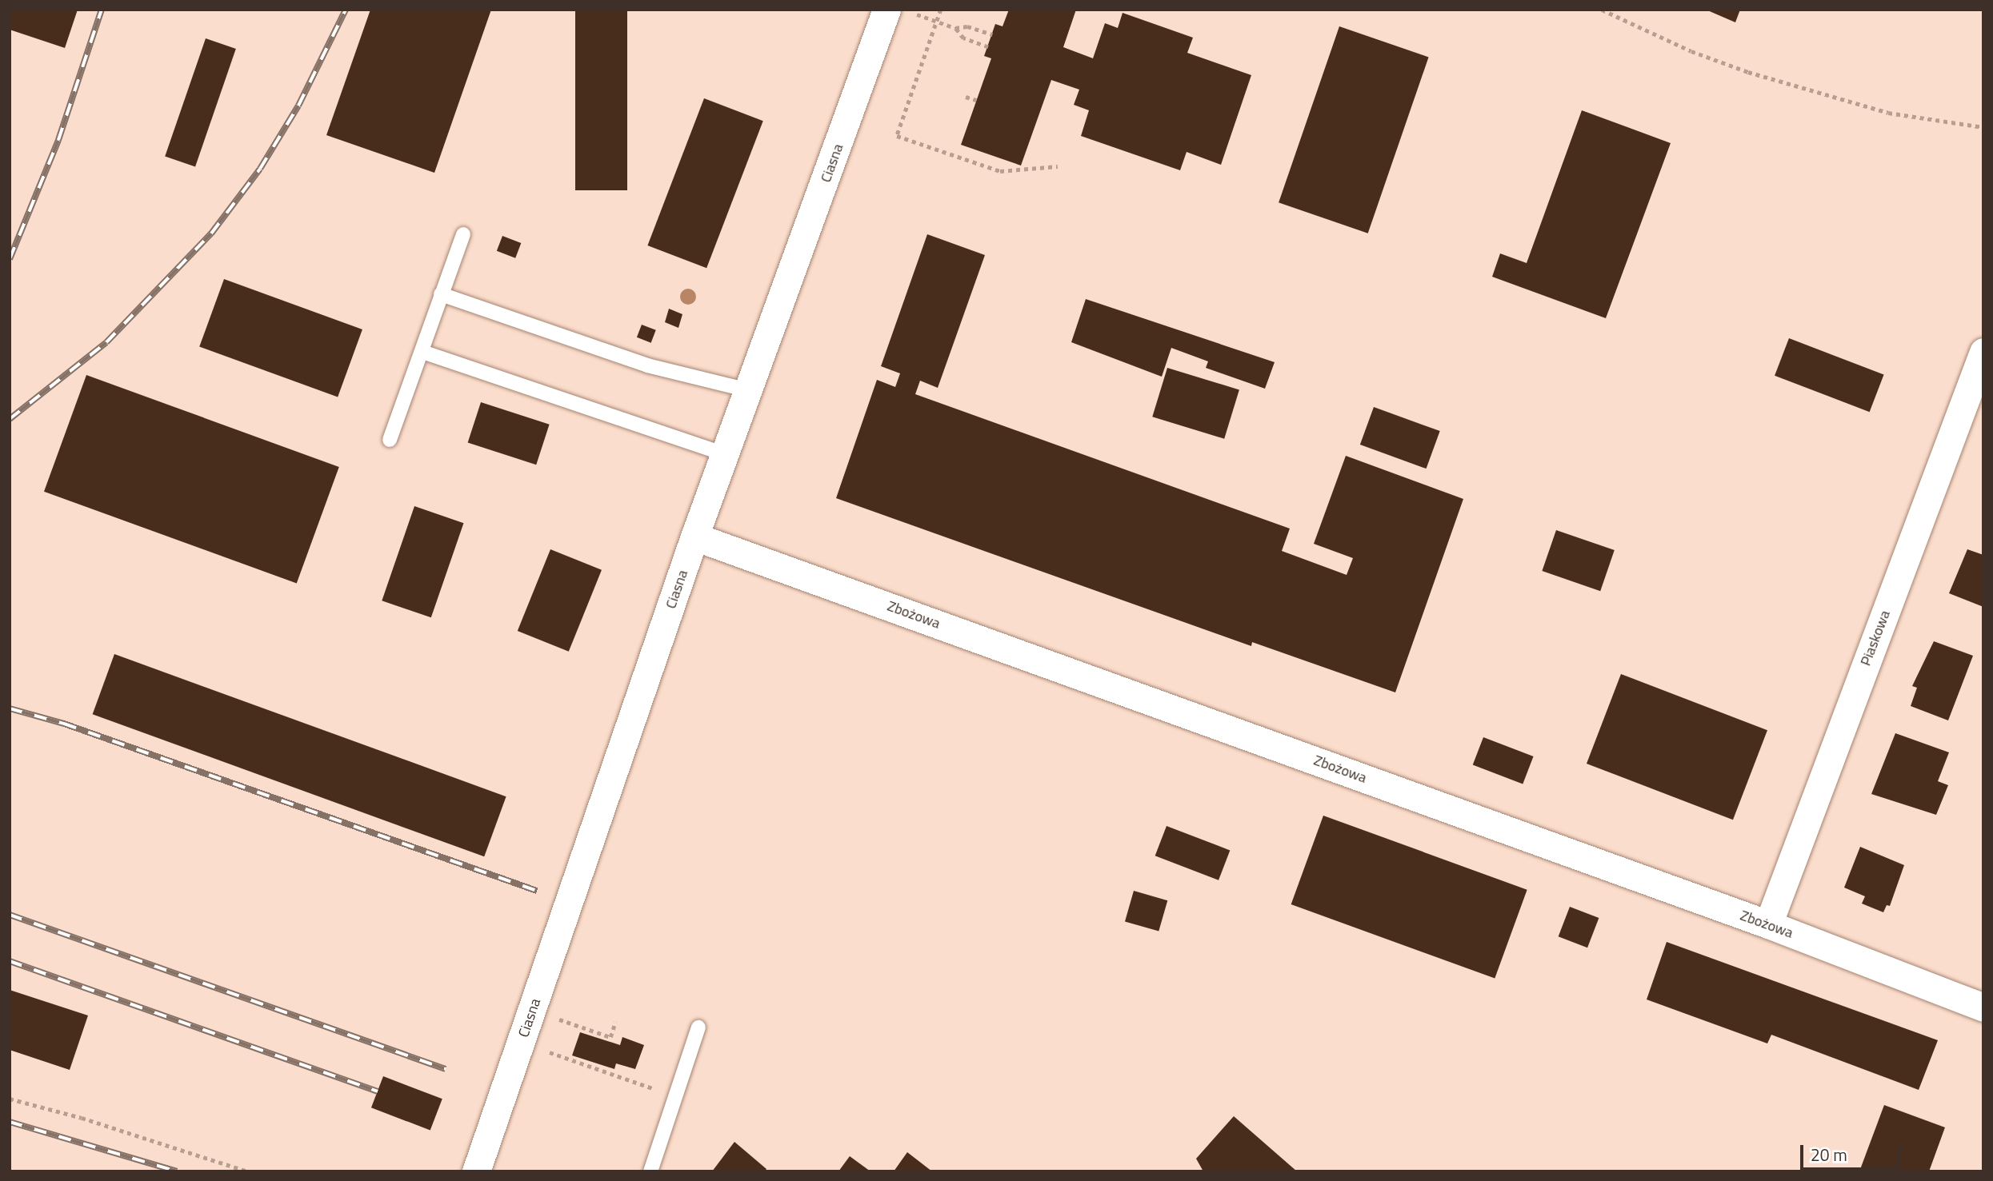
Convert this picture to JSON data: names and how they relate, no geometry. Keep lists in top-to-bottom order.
{
  "streets": {
    "street": ["Ciasna", "Zbożowa", "Piaskowa"]
  },
  "crossings": [
    ["Ciasna", "Zbożowa"],
    ["Zbożowa", "Piaskowa"]
  ],
  "scale_bar": "20 m"
}
